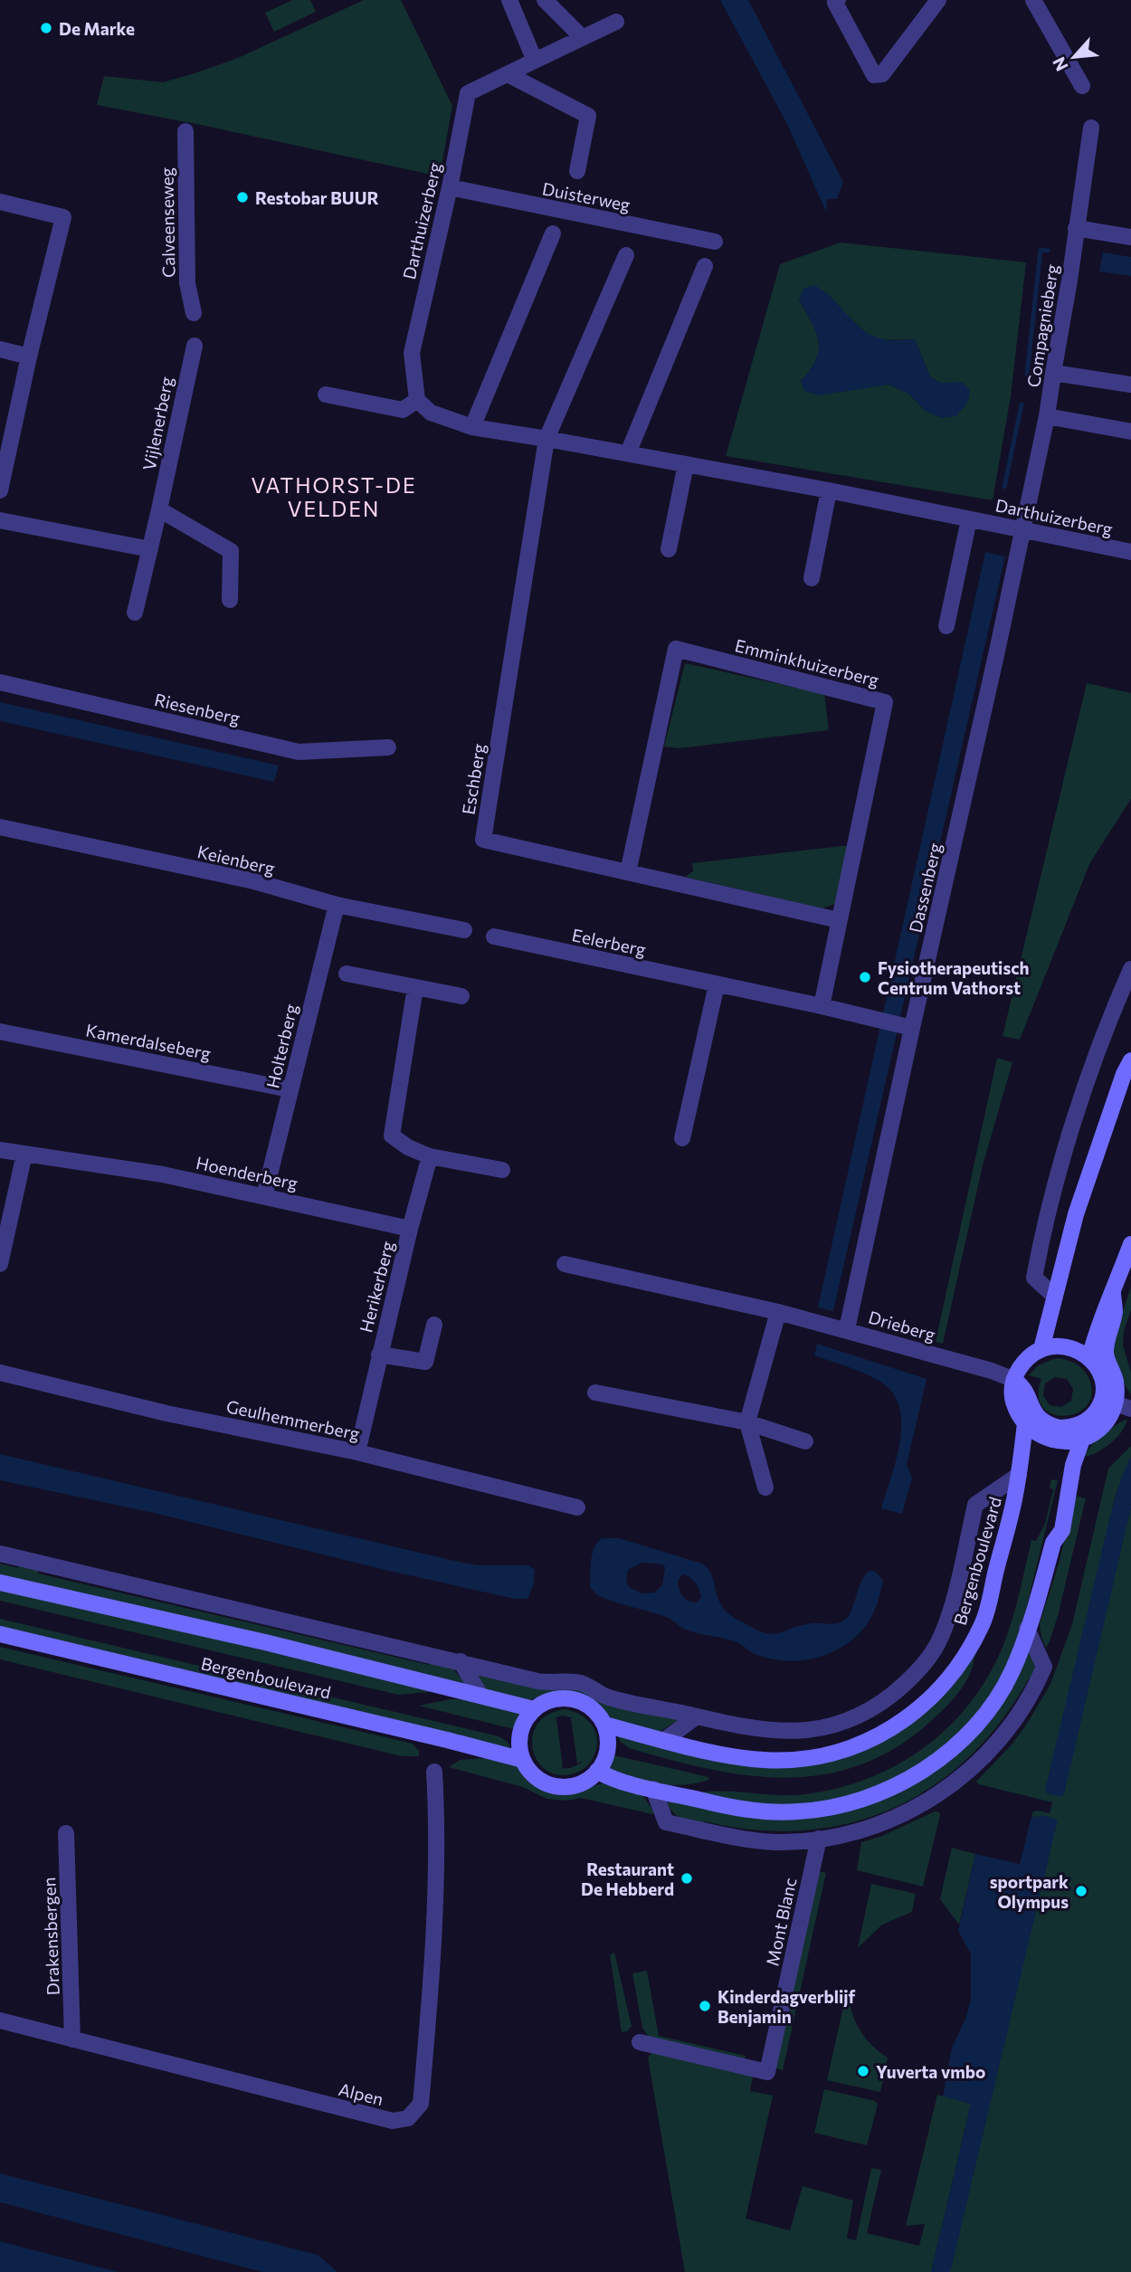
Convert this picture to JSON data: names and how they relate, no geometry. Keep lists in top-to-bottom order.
{
  "streets": {
    "main road": ["Bergenboulevard"],
    "street": [
      "Duisterweg",
      "Darthuizerberg",
      "Calveenseweg",
      "Compagnieberg",
      "Vijlenerberg",
      "Emminkhuizerberg",
      "Riesenberg",
      "Eschberg",
      "Keienberg",
      "Dassenberg",
      "Eelerberg",
      "Kamerdalseberg",
      "Holterberg",
      "Hoenderberg",
      "Herikerberg",
      "Drieberg",
      "Geulhemmerberg",
      "Mont Blanc",
      "Drakensbergen",
      "Alpen"
    ]
  },
  "crossings": [
    ["Duisterweg", "Darthuizerberg"],
    ["Darthuizerberg", "Compagnieberg"],
    ["Darthuizerberg", "Eschberg"],
    ["Darthuizerberg", "Dassenberg"],
    ["Compagnieberg", "Dassenberg"],
    ["Emminkhuizerberg", "Eschberg"],
    ["Emminkhuizerberg", "Eelerberg"],
    ["Keienberg", "Holterberg"],
    ["Dassenberg", "Eelerberg"],
    ["Dassenberg", "Drieberg"],
    ["Kamerdalseberg", "Holterberg"],
    ["Holterberg", "Hoenderberg"],
    ["Hoenderberg", "Herikerberg"],
    ["Herikerberg", "Geulhemmerberg"],
    ["Drakensbergen", "Alpen"]
  ],
  "districts": ["VATHORST-DE VELDEN"],
  "places": [
    "De Marke",
    "Restobar BUUR",
    "Fysiotherapeutisch Centrum Vathorst",
    "Restaurant De Hebberd",
    "sportpark Olympus",
    "Kinderdagverblijf Benjamin",
    "Yuverta vmbo"
  ],
  "north": "bottom left"
}
